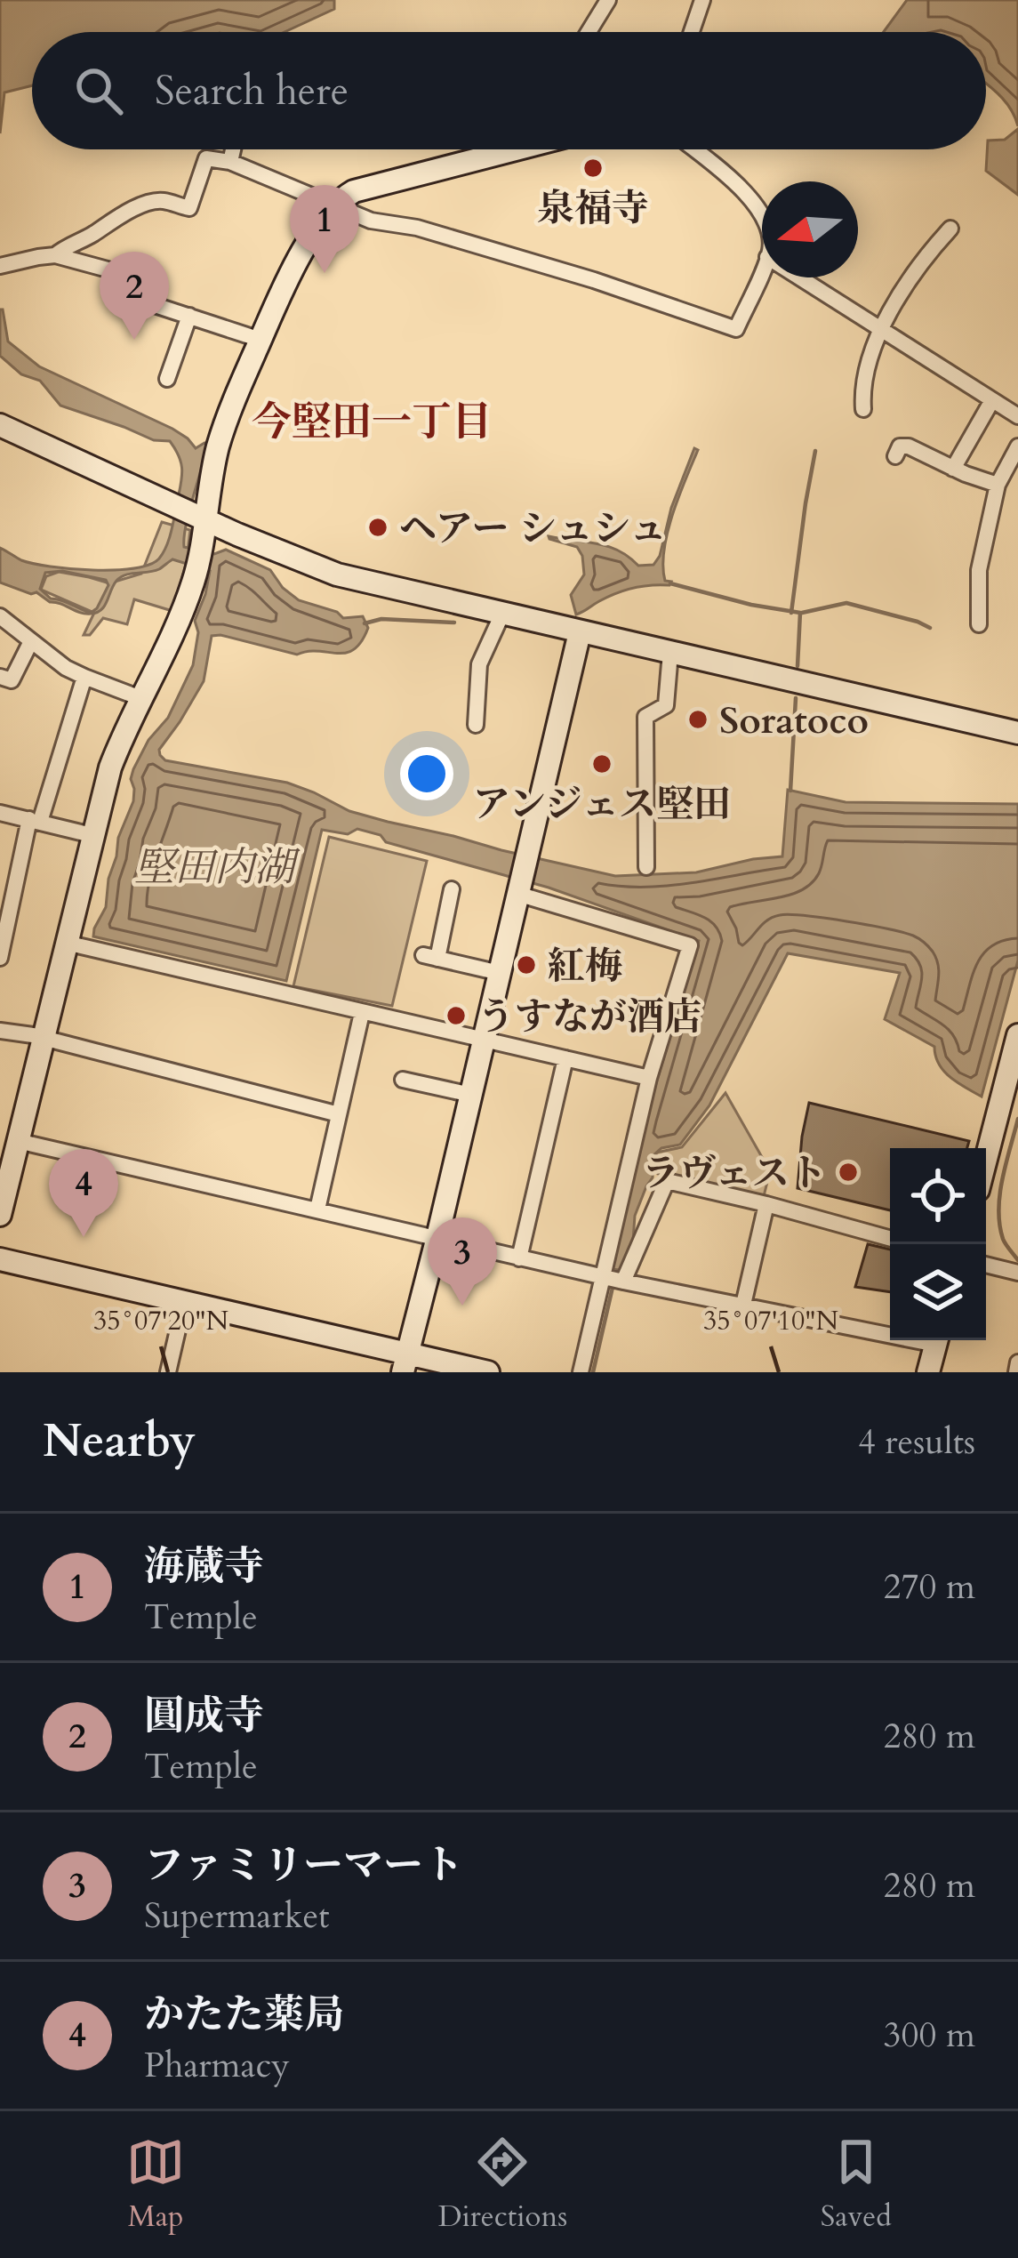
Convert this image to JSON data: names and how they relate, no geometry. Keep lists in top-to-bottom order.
{
  "districts": ["今堅田一丁目"],
  "water": ["堅田内湖"],
  "places": [
    "泉福寺",
    "ヘアー シュシュ",
    "Soratoco",
    "アンジェス堅田",
    "紅梅",
    "うすなが酒店",
    "ラヴェスト"
  ],
  "north": "left",
  "page": {
    "search": "Search here",
    "pins": [
      "1",
      "2",
      "4",
      "3"
    ],
    "heading": ["Nearby", "4 results"],
    "list": [
      {
        "mark": "1",
        "name": "海蔵寺",
        "note": "Temple",
        "value": "270 m"
      },
      {
        "mark": "2",
        "name": "圓成寺",
        "note": "Temple",
        "value": "280 m"
      },
      {
        "mark": "3",
        "name": "ファミリーマート",
        "note": "Supermarket",
        "value": "280 m"
      },
      {
        "mark": "4",
        "name": "かたた薬局",
        "note": "Pharmacy",
        "value": "300 m"
      }
    ],
    "nav": ["Map", "Directions", "Saved"]
  },
  "coordinates": ["35°07'20\"N", "35°07'10\"N"]
}
